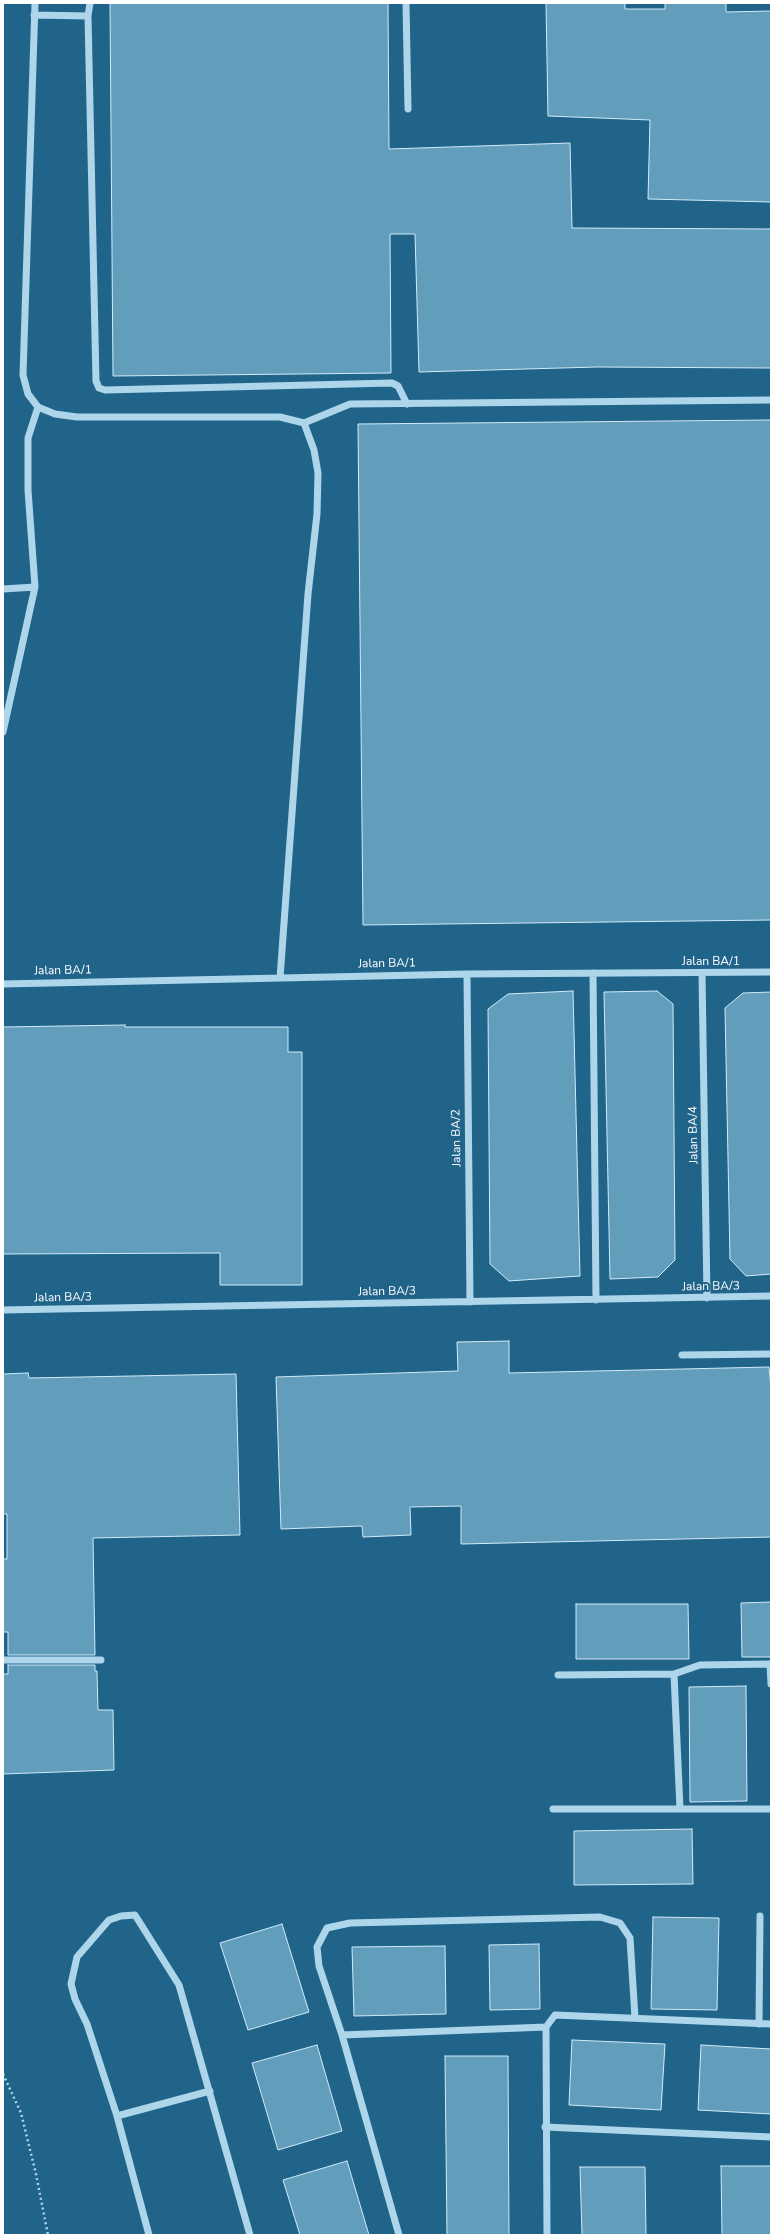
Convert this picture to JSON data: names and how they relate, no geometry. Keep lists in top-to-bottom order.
{
  "streets": {
    "street": [
      "Jalan BA/1",
      "Jalan BA/4",
      "Jalan BA/2",
      "Jalan BA/3"
    ]
  },
  "crossings": [
    ["Jalan BA/1", "Jalan BA/4"],
    ["Jalan BA/1", "Jalan BA/2"],
    ["Jalan BA/4", "Jalan BA/3"],
    ["Jalan BA/2", "Jalan BA/3"]
  ]
}
